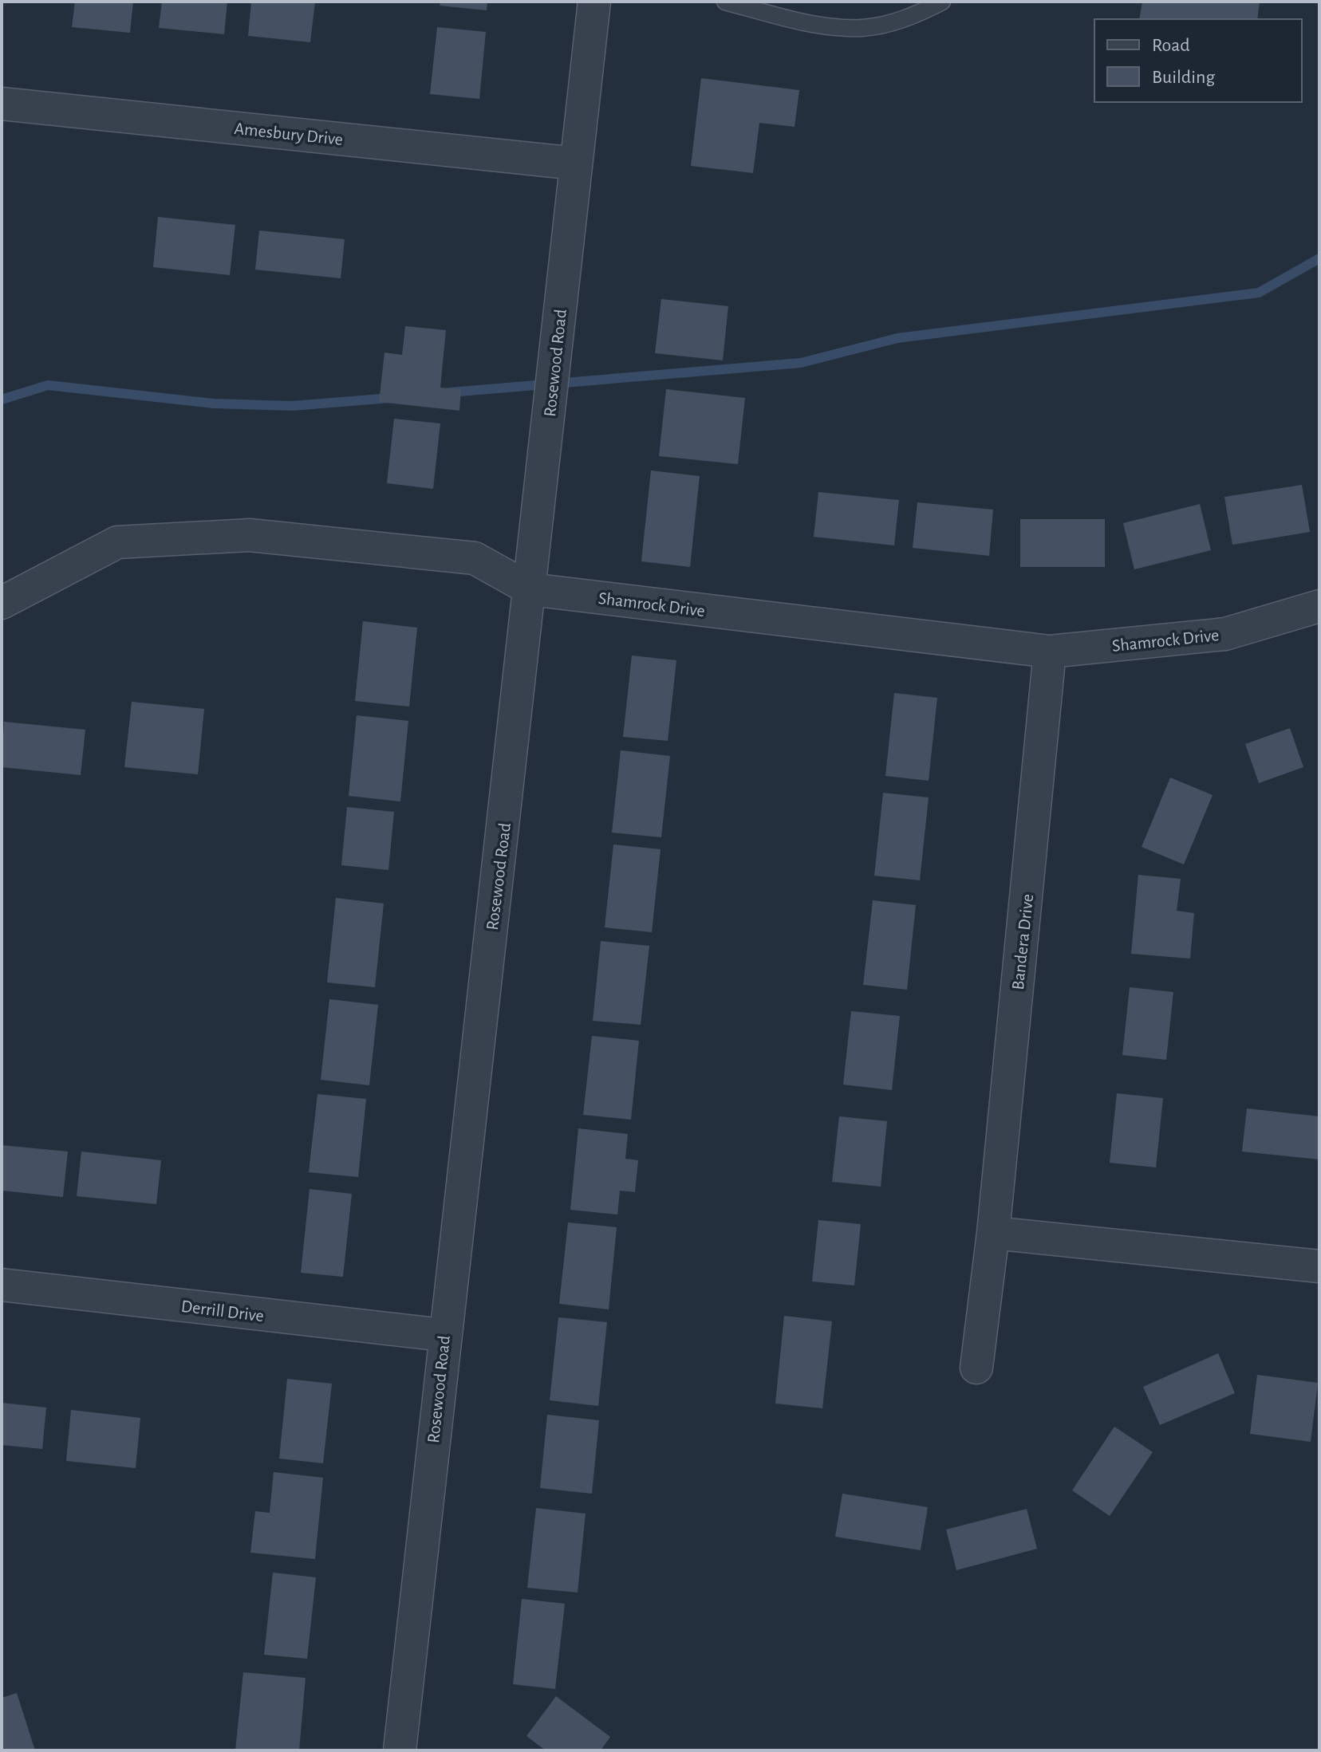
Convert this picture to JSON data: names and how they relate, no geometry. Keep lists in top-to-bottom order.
{
  "streets": {
    "street": [
      "Amesbury Drive",
      "Rosewood Road",
      "Shamrock Drive",
      "Bandera Drive",
      "Derrill Drive"
    ]
  },
  "crossings": [
    ["Amesbury Drive", "Rosewood Road"],
    ["Rosewood Road", "Shamrock Drive"],
    ["Rosewood Road", "Derrill Drive"],
    ["Shamrock Drive", "Bandera Drive"]
  ],
  "legend": ["Road", "Building"]
}
